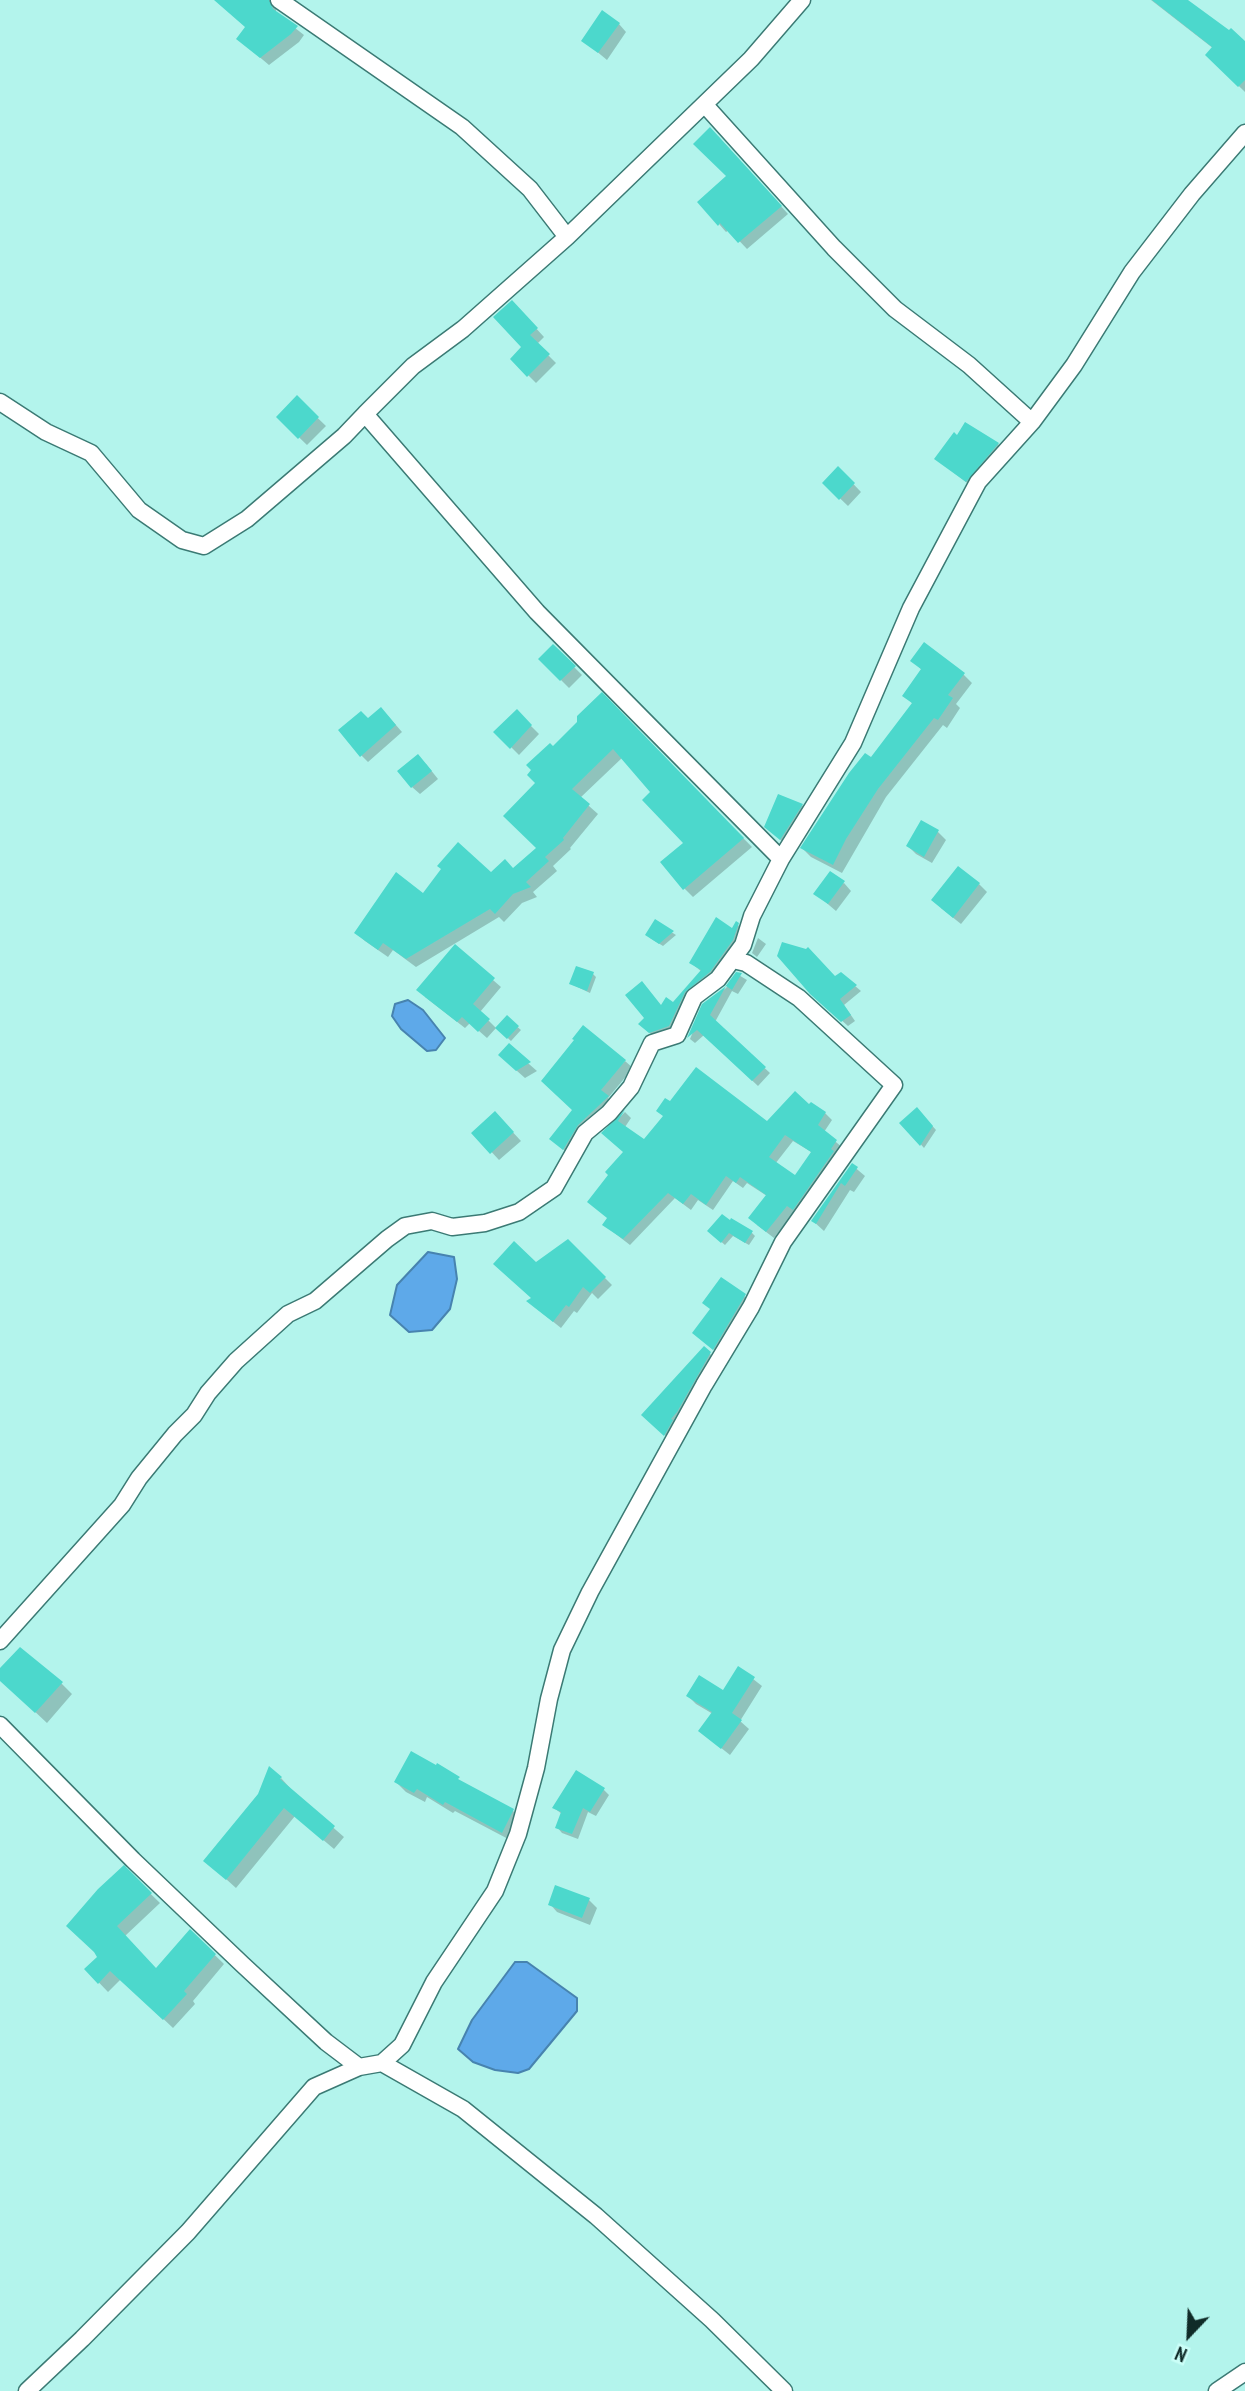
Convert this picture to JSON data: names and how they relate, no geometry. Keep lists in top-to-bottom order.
{
  "north": "bottom left"
}
